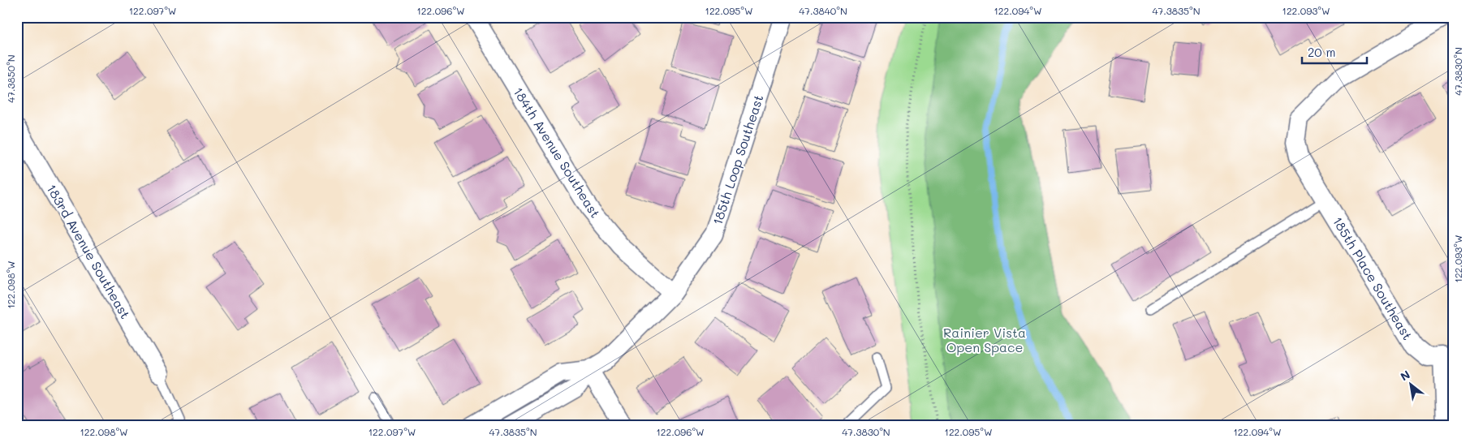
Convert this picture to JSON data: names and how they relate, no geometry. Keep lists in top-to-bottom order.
{
  "streets": {
    "street": [
      "184th Avenue Southeast",
      "185th Loop Southeast",
      "183rd Avenue Southeast",
      "185th Place Southeast"
    ]
  },
  "crossings": [
    ["184th Avenue Southeast", "185th Loop Southeast"]
  ],
  "parks": ["Rainier Vista Open Space"],
  "scale_bar": "20 m",
  "north": "top left",
  "coordinates": [
    "122.097°W",
    "122.096°W",
    "122.095°W",
    "47.3840°N",
    "122.094°W",
    "47.3835°N",
    "122.093°W",
    "47.3830°N",
    "47.3850°N",
    "122.098°W"
  ]
}
